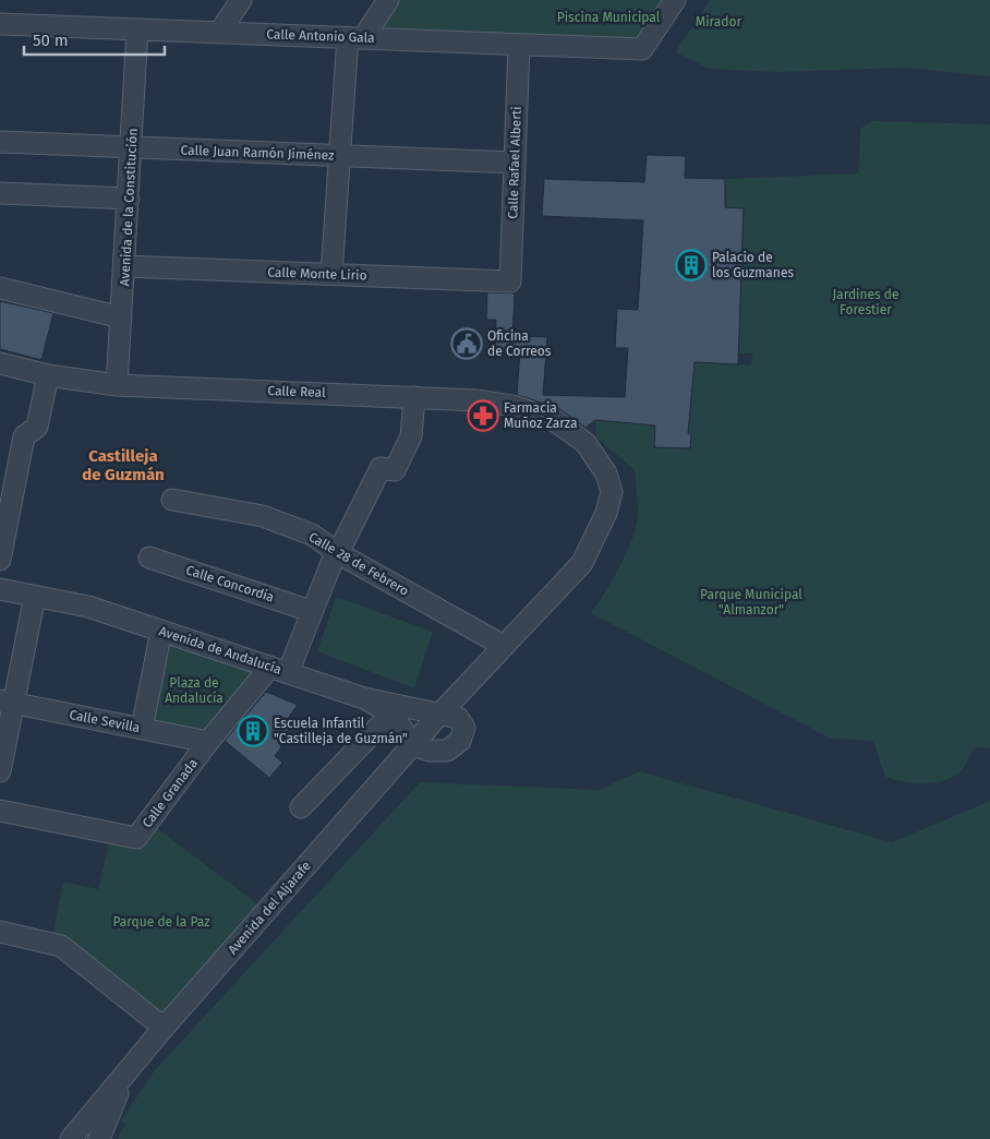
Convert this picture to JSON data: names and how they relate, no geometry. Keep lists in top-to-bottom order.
{
  "streets": {
    "street": [
      "Calle Antonio Gala",
      "Calle Juan Ramón Jiménez",
      "Calle Rafael Alberti",
      "Avenida de la Constitución",
      "Calle Monte Lirio",
      "Calle Real",
      "Calle 28 de Febrero",
      "Calle Concordia",
      "Avenida de Andalucía",
      "Calle Sevilla",
      "Calle Granada",
      "Avenida del Aljarafe"
    ]
  },
  "crossings": [
    ["Calle Antonio Gala", "Calle Rafael Alberti"],
    ["Calle Antonio Gala", "Avenida de la Constitución"],
    ["Calle Juan Ramón Jiménez", "Calle Rafael Alberti"],
    ["Calle Juan Ramón Jiménez", "Avenida de la Constitución"],
    ["Calle Rafael Alberti", "Calle Monte Lirio"],
    ["Avenida de la Constitución", "Calle Monte Lirio"],
    ["Avenida de la Constitución", "Calle Real"],
    ["Calle Real", "Calle 28 de Febrero"],
    ["Calle Real", "Calle Granada"],
    ["Calle Real", "Avenida del Aljarafe"],
    ["Calle 28 de Febrero", "Calle Granada"],
    ["Calle 28 de Febrero", "Avenida del Aljarafe"],
    ["Calle Concordia", "Calle Granada"],
    ["Avenida de Andalucía", "Calle Granada"],
    ["Avenida de Andalucía", "Avenida del Aljarafe"],
    ["Calle Sevilla", "Calle Granada"]
  ],
  "districts": ["Castilleja de Guzmán"],
  "parks": [
    "Piscina Municipal",
    "Mirador",
    "Jardines de Forestier",
    "Parque Municipal \"Almanzor\"",
    "Plaza de Andalucía",
    "Parque de la Paz"
  ],
  "places": {
    "building": ["Palacio de los Guzmanes", "Escuela Infantil \"Castilleja de Guzmán\""],
    "public building": ["Oficina de Correos"],
    "pharmacy": ["Farmacia Muñoz Zarza"]
  },
  "scale_bar": "50 m"
}
